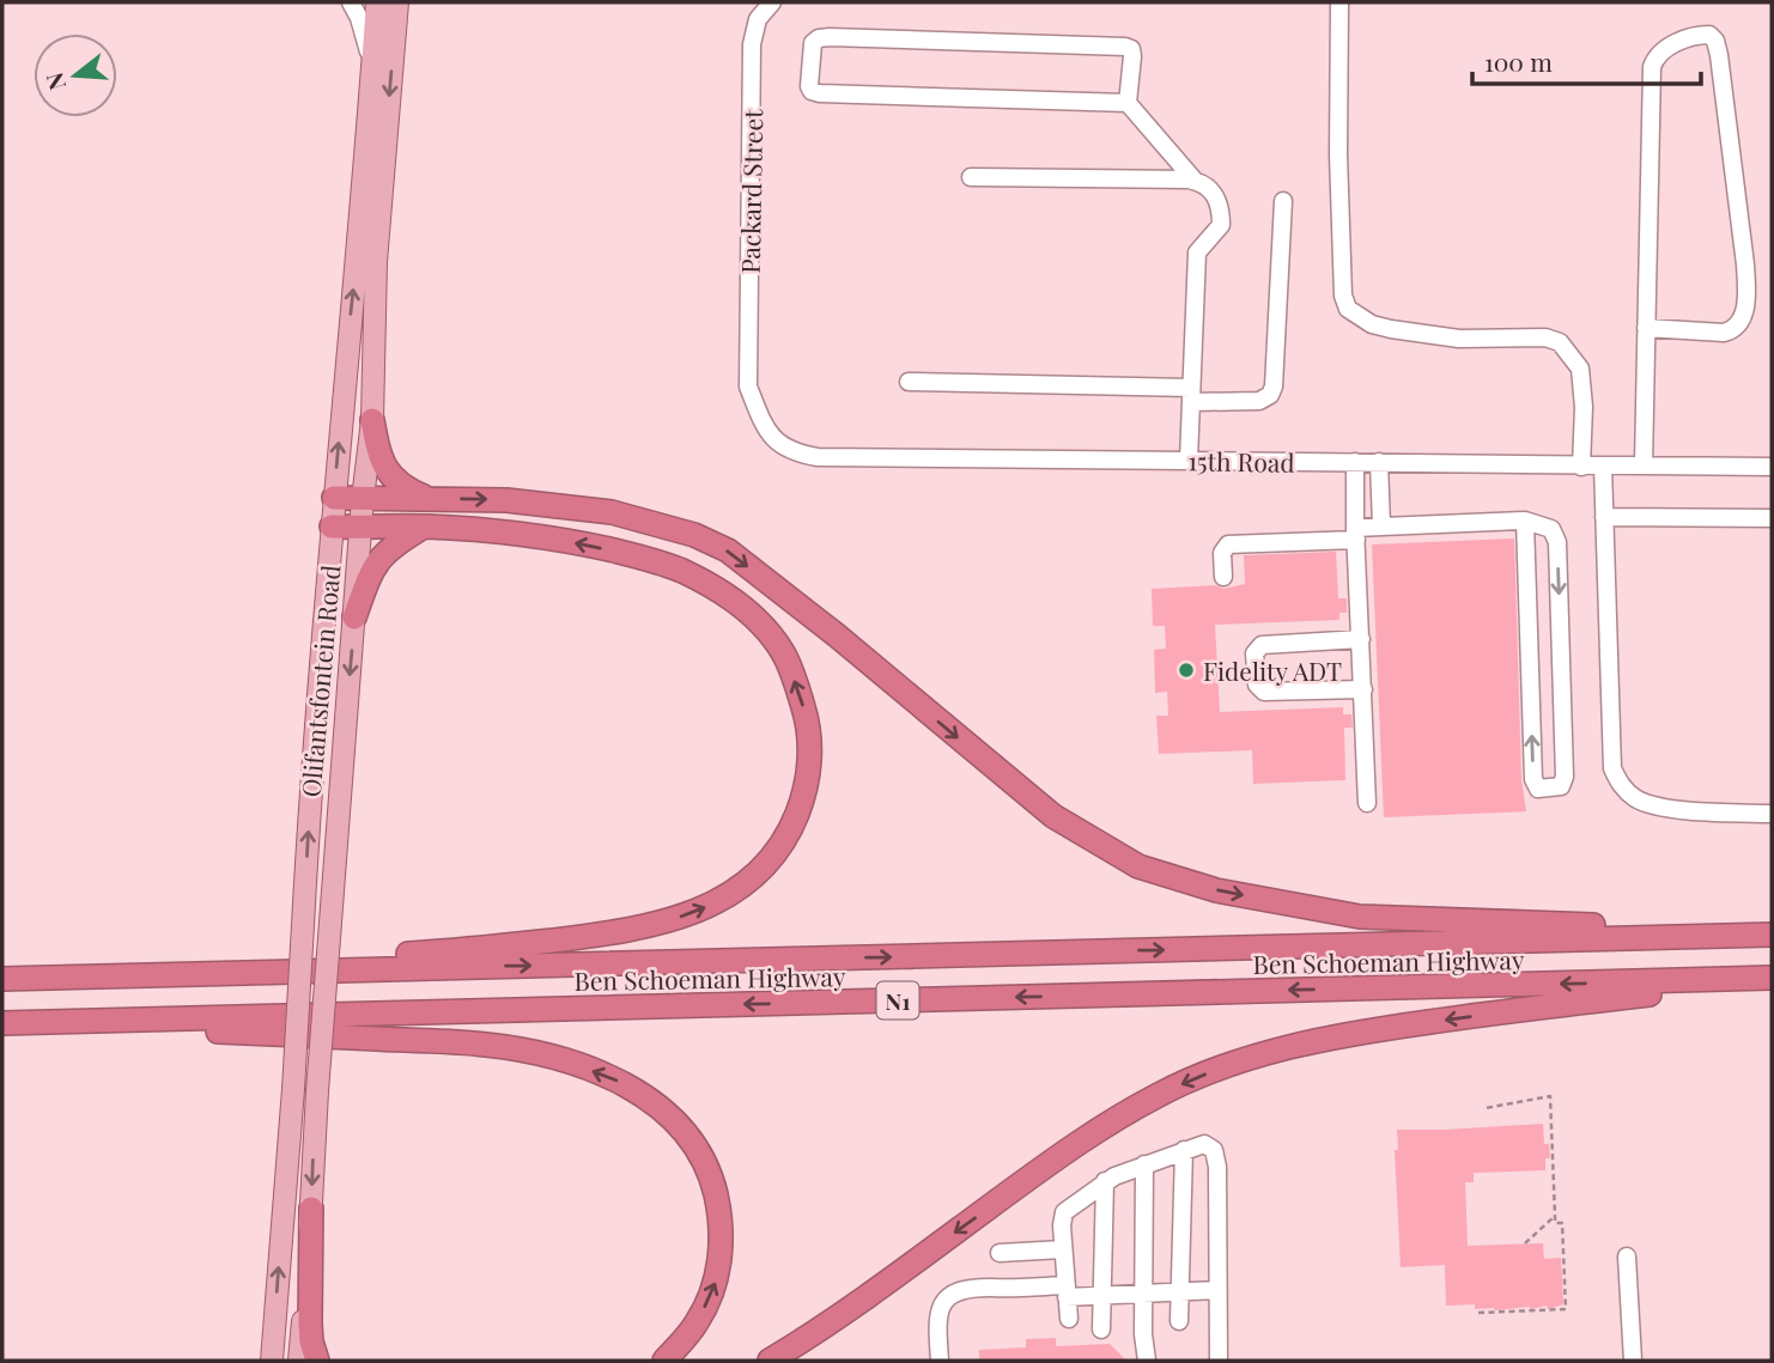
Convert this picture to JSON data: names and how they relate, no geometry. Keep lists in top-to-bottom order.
{
  "streets": {
    "highway": ["Ben Schoeman Highway", "N1"],
    "main road": ["Olifantsfontein Road"],
    "street": ["Packard Street", "15th Road"]
  },
  "crossings": [
    ["Packard Street", "15th Road"]
  ],
  "places": ["Fidelity ADT"],
  "scale_bar": "100 m",
  "north": "left"
}
